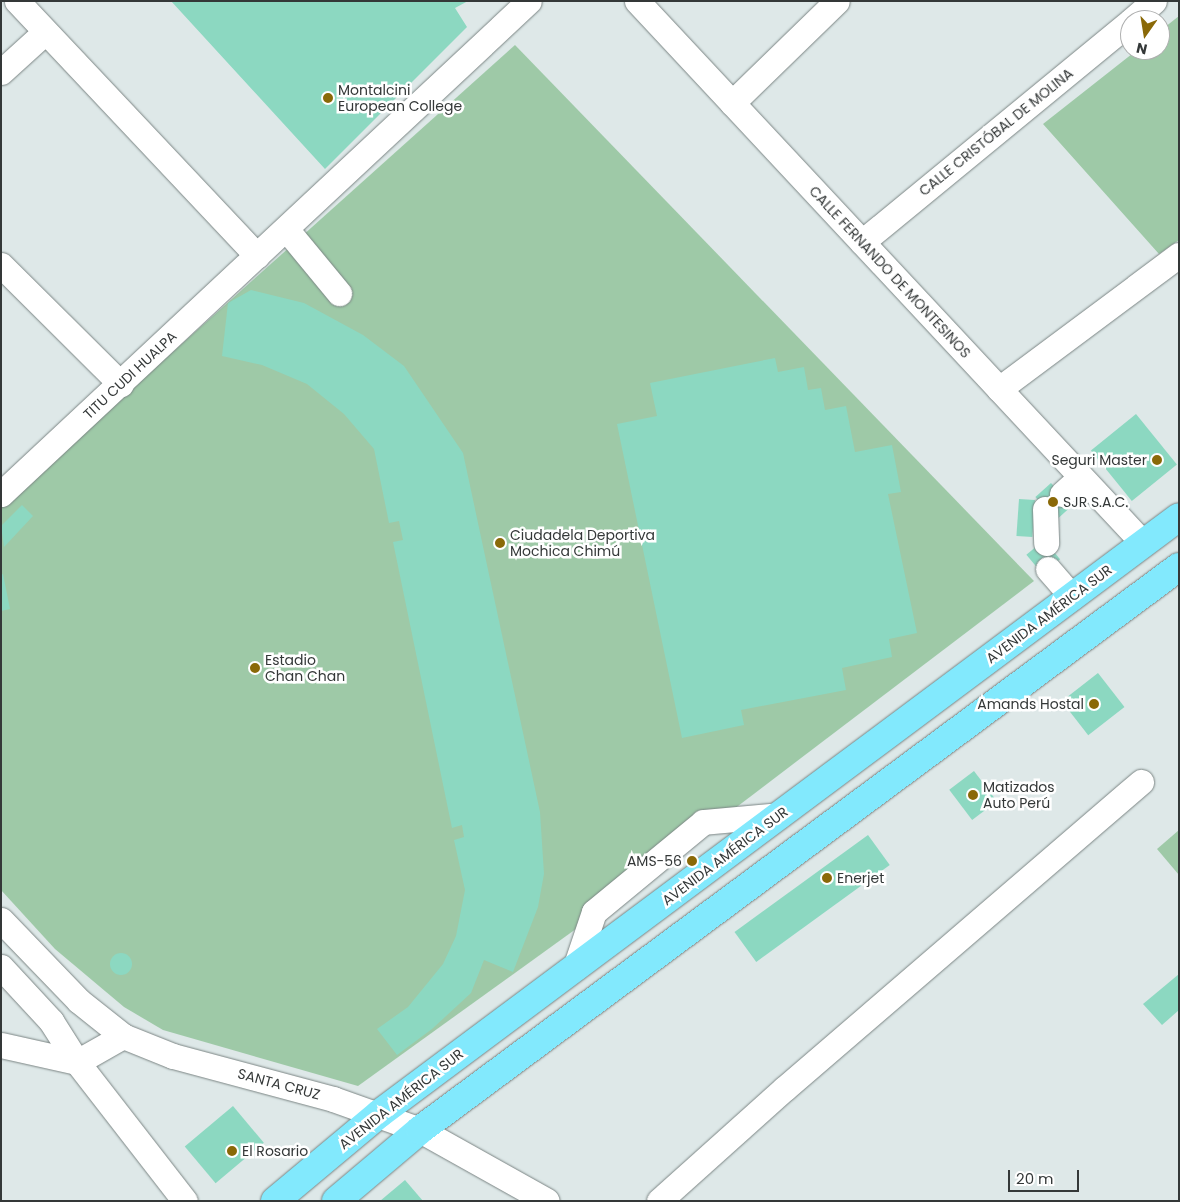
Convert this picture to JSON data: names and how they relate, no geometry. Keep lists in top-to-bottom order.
{
  "streets": {
    "main road": ["AVENIDA AMÉRICA SUR"],
    "street": [
      "CALLE CRISTÓBAL DE MOLINA",
      "CALLE FERNANDO DE MONTESINOS",
      "TITU CUDI HUALPA",
      "SANTA CRUZ"
    ]
  },
  "crossings": [
    ["CALLE CRISTÓBAL DE MOLINA", "CALLE FERNANDO DE MONTESINOS"],
    ["CALLE FERNANDO DE MONTESINOS", "AVENIDA AMÉRICA SUR"],
    ["AVENIDA AMÉRICA SUR", "SANTA CRUZ"]
  ],
  "places": [
    "Montalcini European College",
    "Seguri Master",
    "SJR S.A.C.",
    "Ciudadela Deportiva Mochica Chimú",
    "Estadio Chan Chan",
    "Amands Hostal",
    "Matizados Auto Perú",
    "AMS-56",
    "Enerjet",
    "El Rosario"
  ],
  "scale_bar": "20 m",
  "north": "bottom"
}
